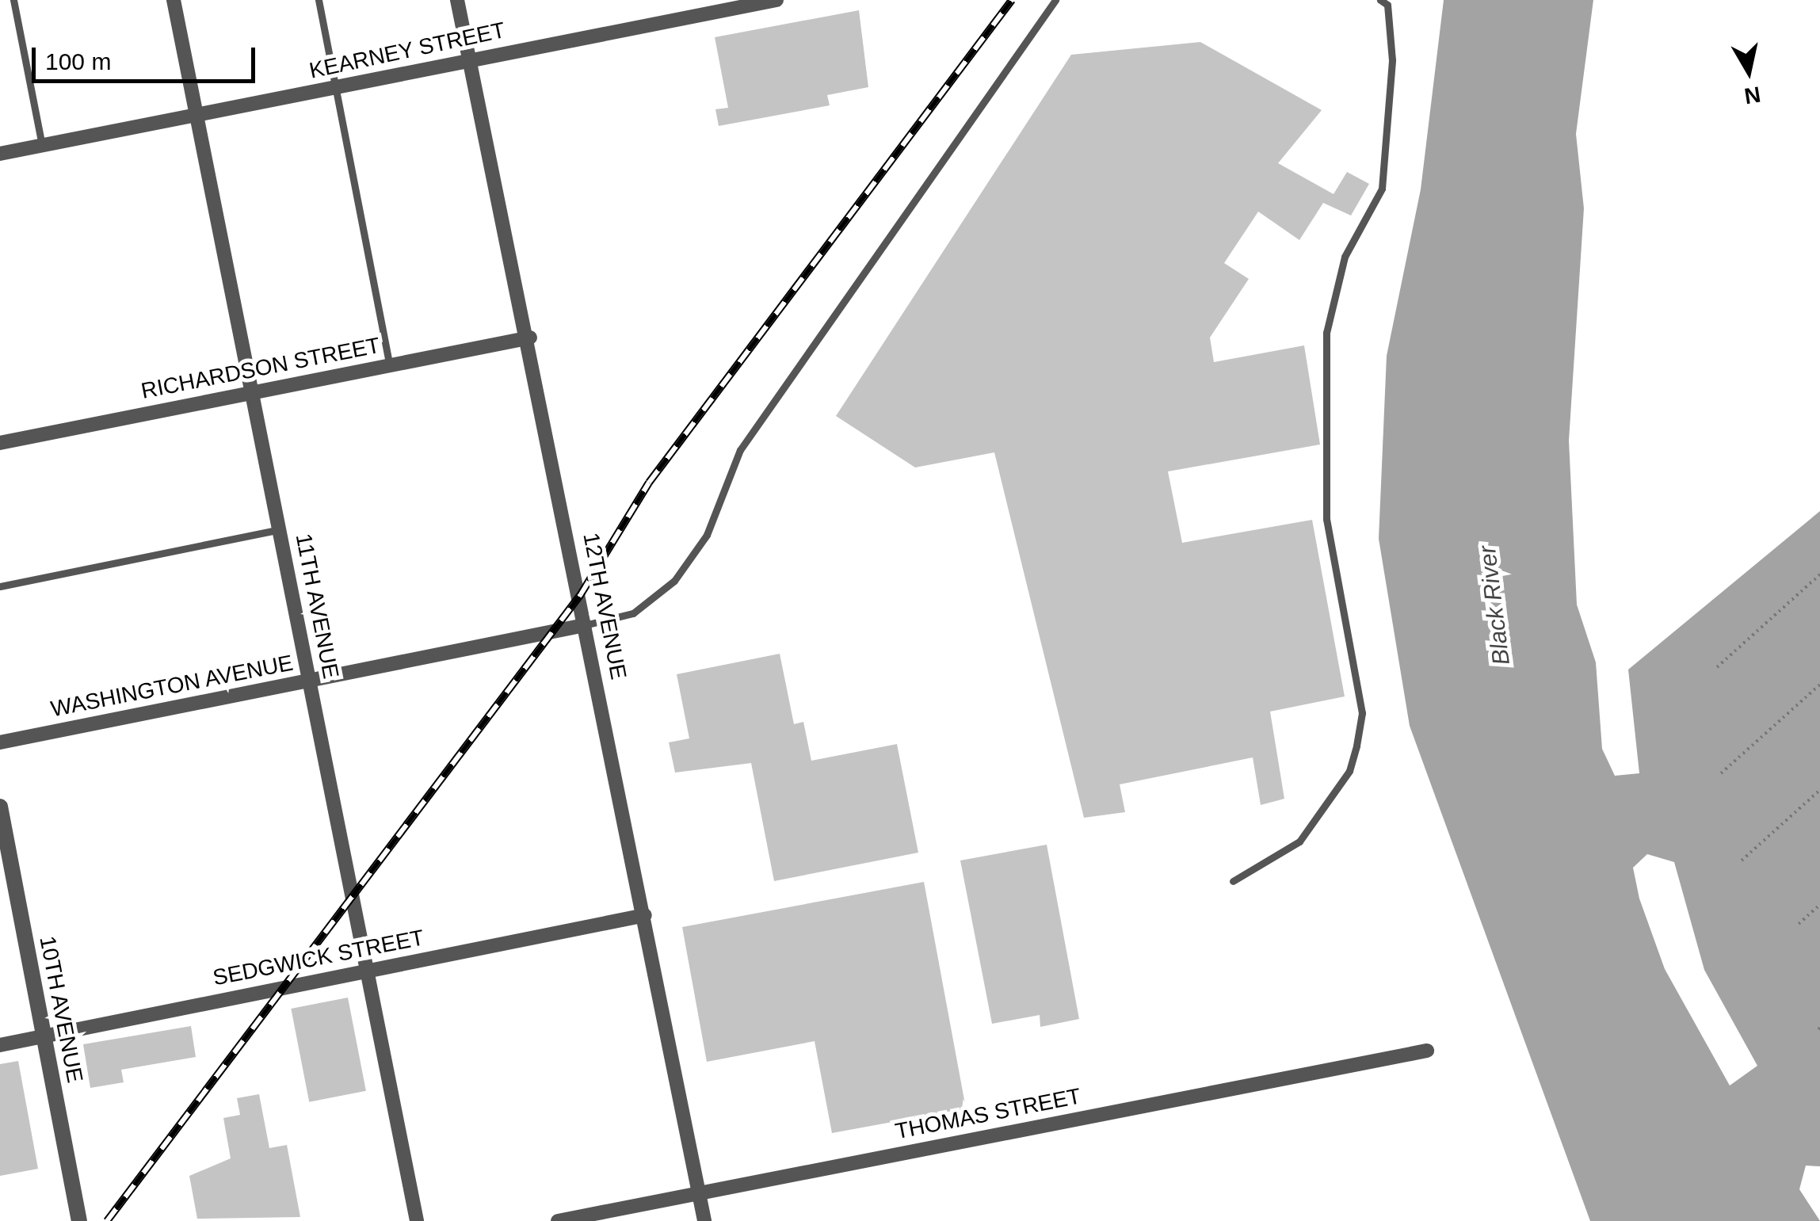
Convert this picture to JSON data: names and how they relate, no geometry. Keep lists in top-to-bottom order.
{
  "streets": {
    "street": [
      "KEARNEY STREET",
      "RICHARDSON STREET",
      "11TH AVENUE",
      "12TH AVENUE",
      "WASHINGTON AVENUE",
      "SEDGWICK STREET",
      "10TH AVENUE",
      "THOMAS STREET"
    ]
  },
  "crossings": [
    ["KEARNEY STREET", "11TH AVENUE"],
    ["KEARNEY STREET", "12TH AVENUE"],
    ["RICHARDSON STREET", "11TH AVENUE"],
    ["RICHARDSON STREET", "12TH AVENUE"],
    ["11TH AVENUE", "WASHINGTON AVENUE"],
    ["11TH AVENUE", "SEDGWICK STREET"],
    ["12TH AVENUE", "WASHINGTON AVENUE"],
    ["12TH AVENUE", "SEDGWICK STREET"],
    ["12TH AVENUE", "THOMAS STREET"],
    ["SEDGWICK STREET", "10TH AVENUE"]
  ],
  "water": ["Black River"],
  "scale_bar": "100 m",
  "north": "bottom"
}
